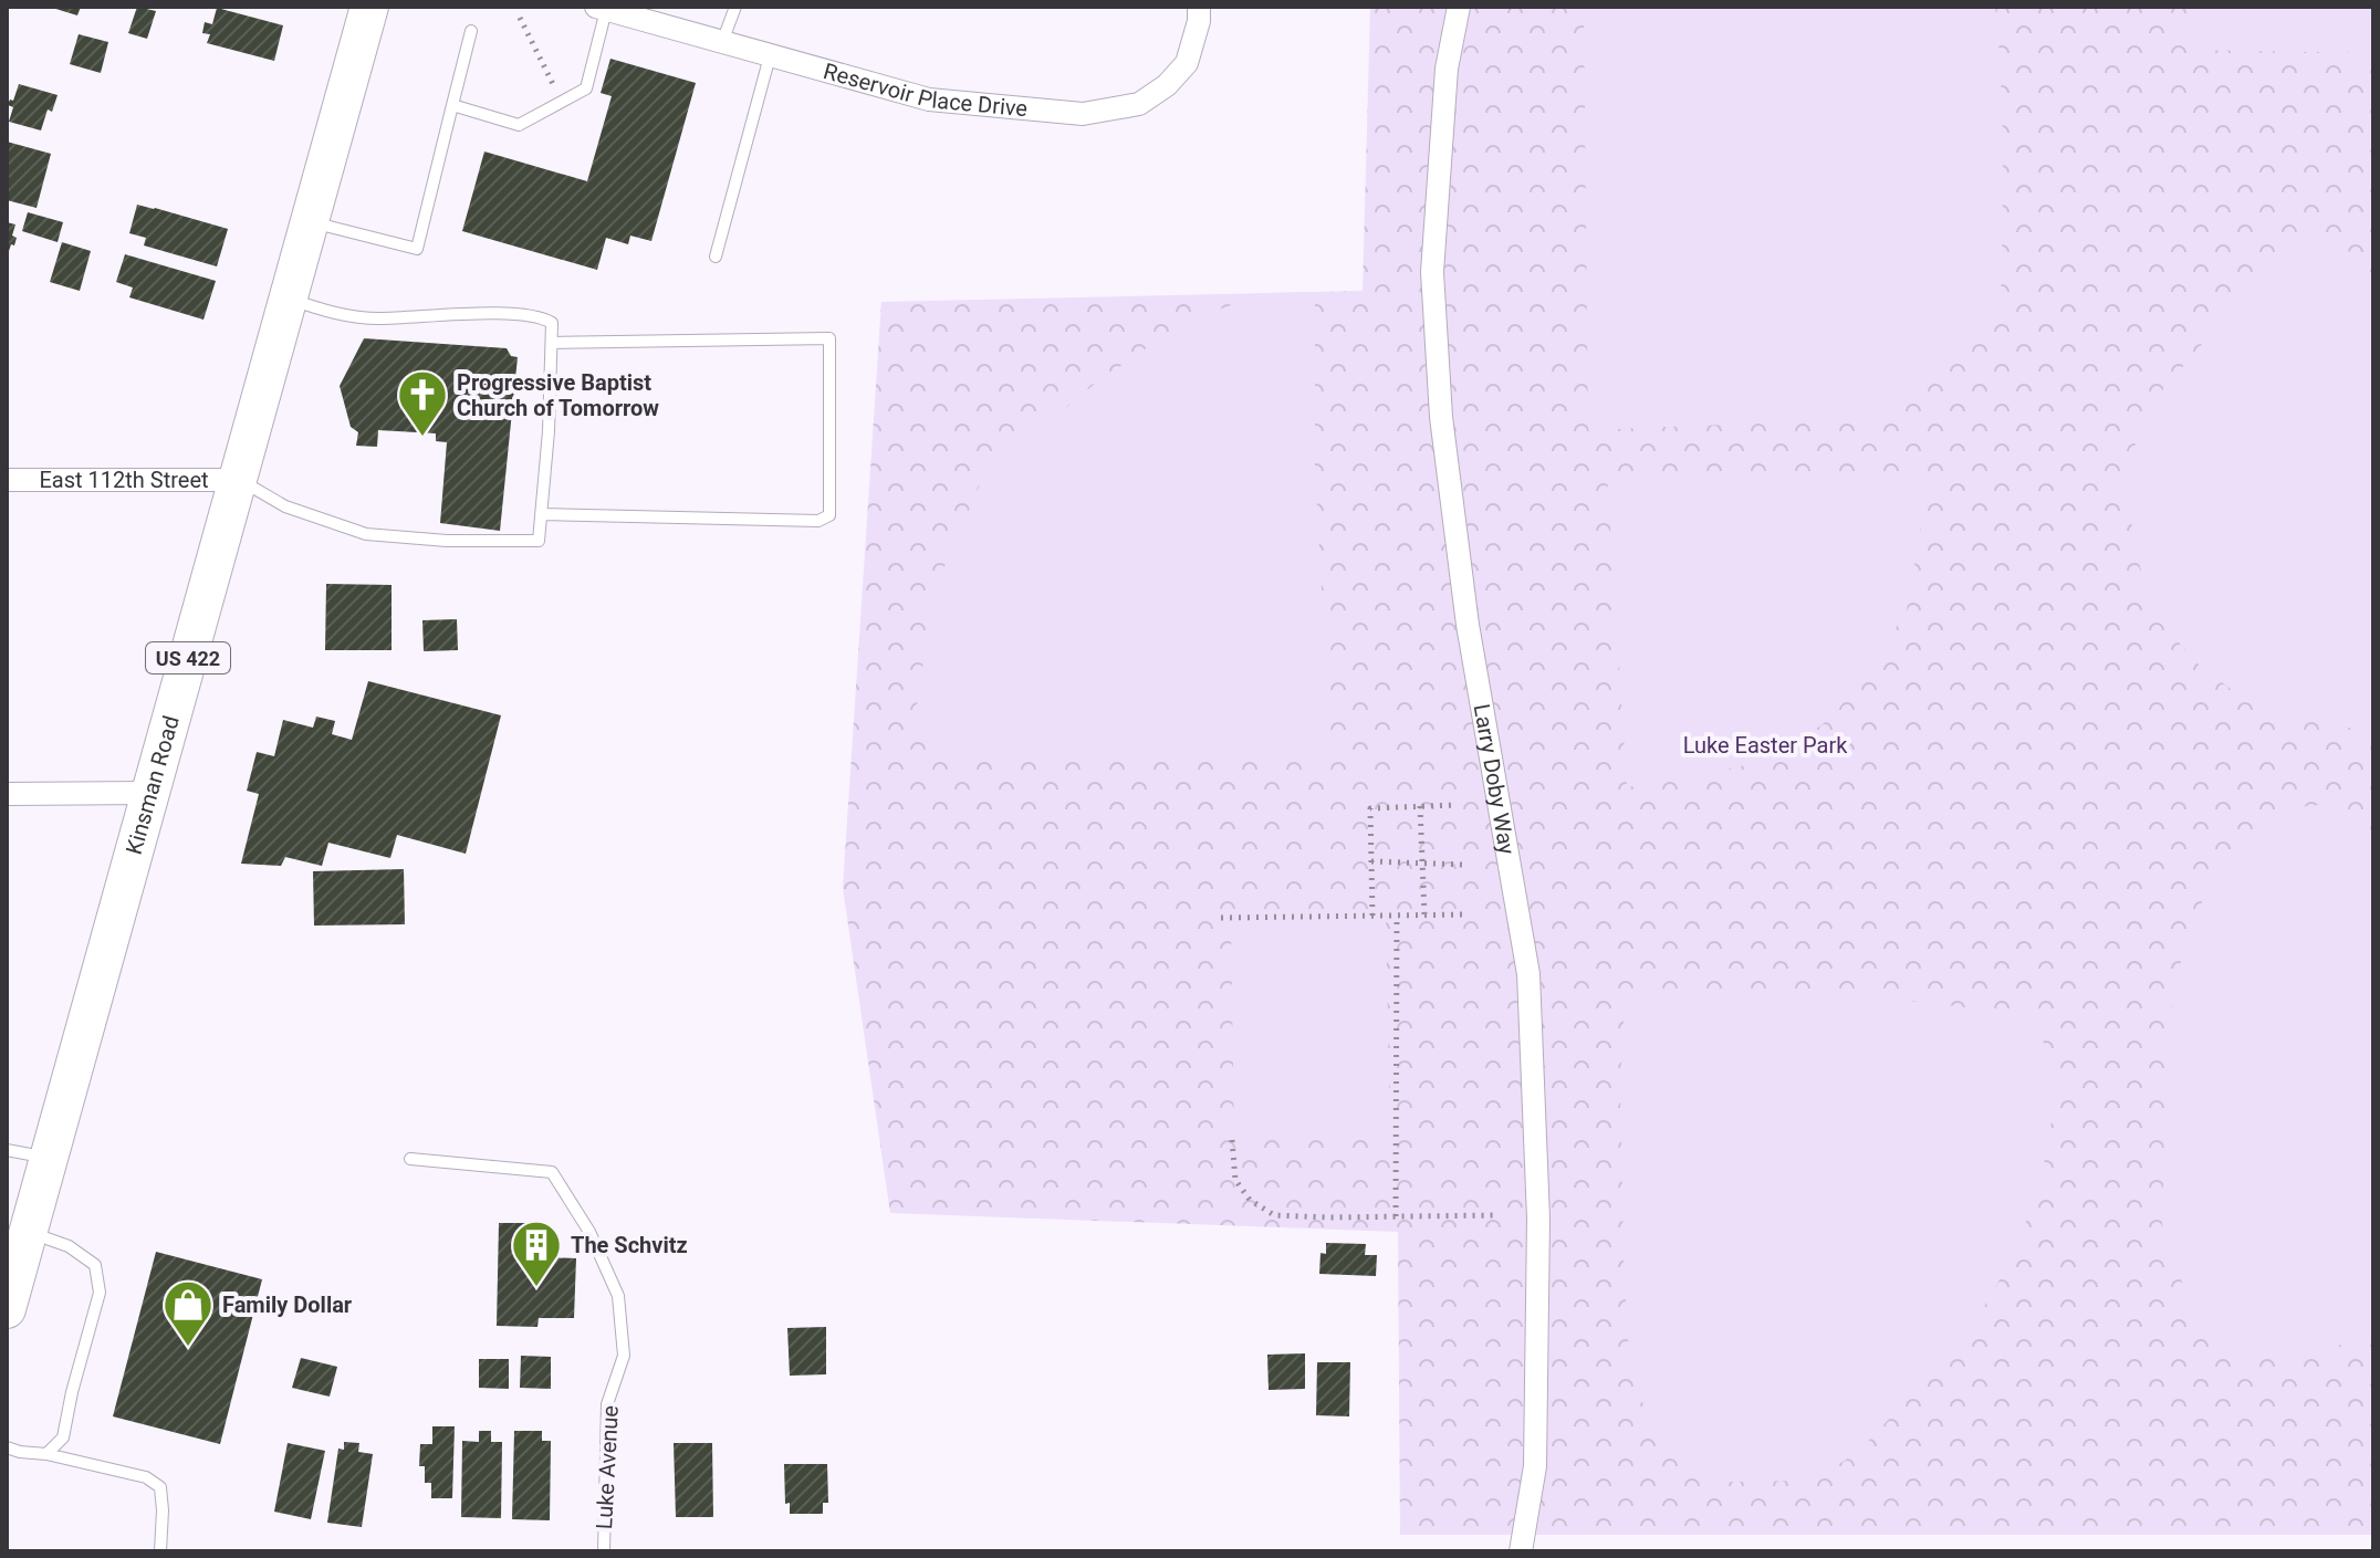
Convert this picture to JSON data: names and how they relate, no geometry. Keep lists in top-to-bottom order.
{
  "streets": {
    "main road": ["US 422", "Kinsman Road"],
    "street": ["Reservoir Place Drive", "East 112th Street", "Larry Doby Way"],
    "lane": ["Luke Avenue"]
  },
  "crossings": [
    ["East 112th Street", "Kinsman Road"]
  ],
  "parks": ["Luke Easter Park"],
  "places": {
    "church": ["Progressive Baptist Church of Tomorrow"],
    "building": ["The Schvitz"],
    "shop": ["Family Dollar"]
  }
}
